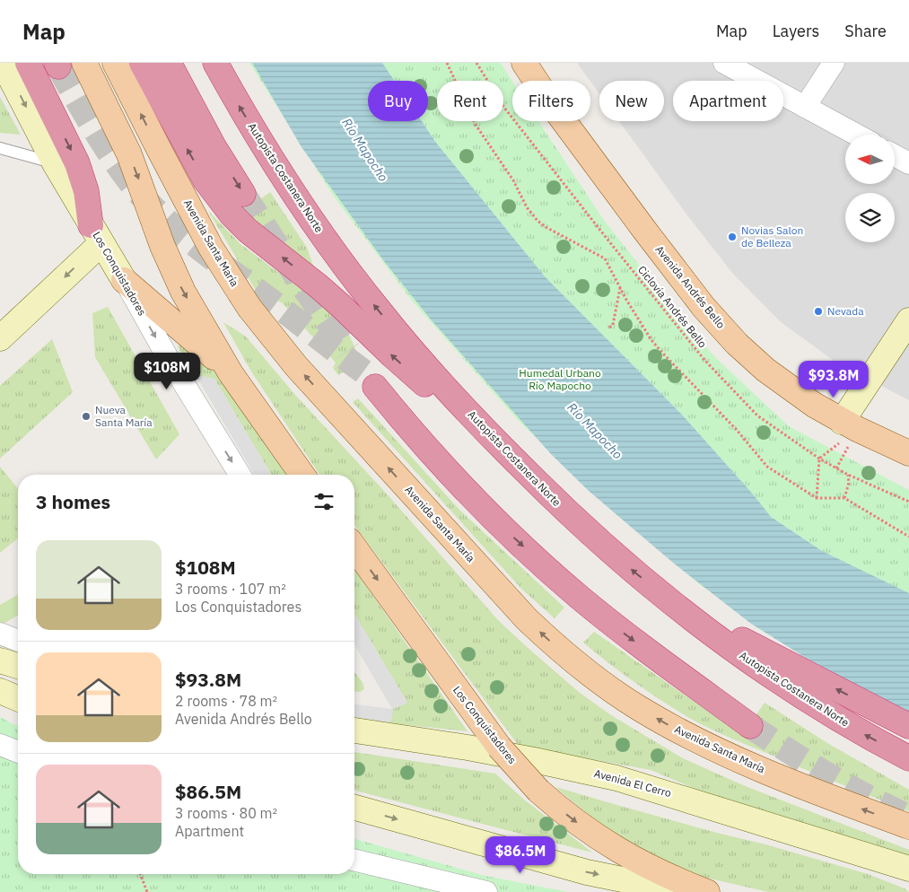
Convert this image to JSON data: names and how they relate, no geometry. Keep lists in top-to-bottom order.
{
  "streets": {
    "highway": ["Autopista Costanera Norte"],
    "main road": ["Avenida Santa María", "Los Conquistadores", "Avenida Andrés Bello"],
    "street": ["Avenida El Cerro"],
    "path": ["Ciclovía Andrés Bello"]
  },
  "one_way": ["Los Conquistadores"],
  "water": ["Río Mapocho"],
  "parks": ["Humedal Urbano Río Mapocho"],
  "places": ["Novias Salon de Belleza", "Nevada", "Nueva Santa María"],
  "north": "left",
  "page": {
    "header": "Map",
    "nav": ["Map", "Layers", "Share"],
    "chip": [
      "Buy",
      "Rent",
      "Filters",
      "New",
      "Apartment"
    ],
    "price": ["$108M", "$93.8M", "$86.5M"],
    "heading": "3 homes",
    "list": [
      {
        "name": "$108M",
        "note": "3 rooms · 107 m² · Los Conquistadores"
      },
      {
        "name": "$93.8M",
        "note": "2 rooms · 78 m² · Avenida Andrés Bello"
      },
      {
        "name": "$86.5M",
        "note": "3 rooms · 80 m² · Apartment"
      }
    ]
  }
}
